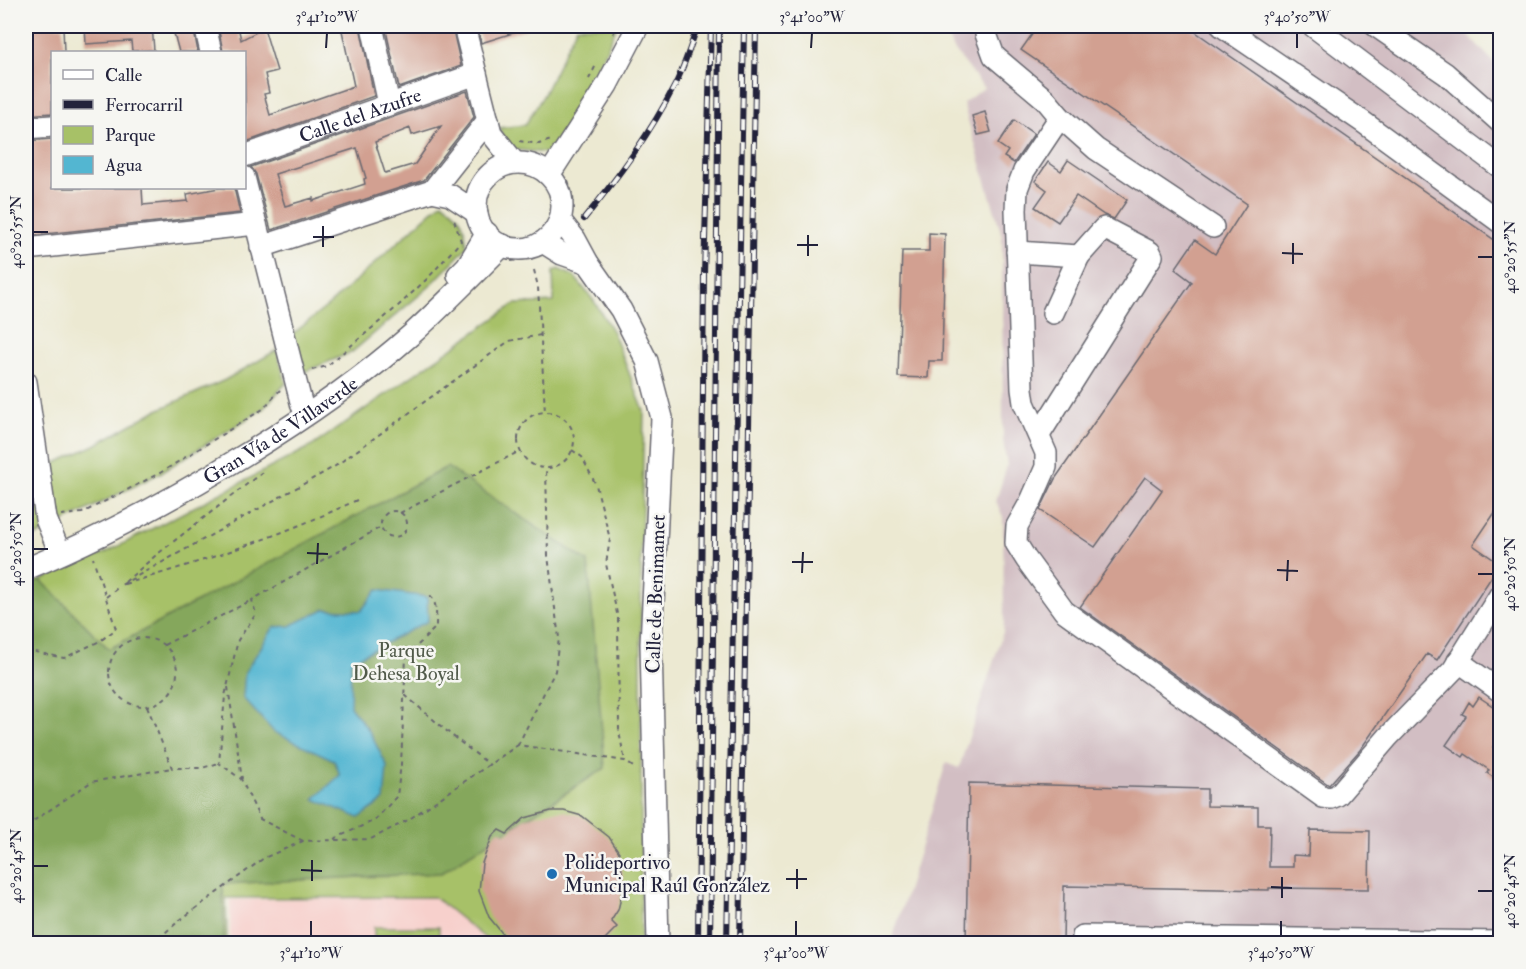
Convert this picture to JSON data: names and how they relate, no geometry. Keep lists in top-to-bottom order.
{
  "streets": {
    "street": ["Calle del Azufre", "Gran Vía de Villaverde", "Calle de Benimamet"]
  },
  "crossings": [
    ["Gran Vía de Villaverde", "Calle de Benimamet"]
  ],
  "parks": ["Parque Dehesa Boyal"],
  "places": ["Polideportivo Municipal Raúl González"],
  "legend": [
    "Calle",
    "Ferrocarril",
    "Parque",
    "Agua"
  ],
  "coordinates": [
    "3°41'10\"W",
    "3°41'00\"W",
    "3°40'50\"W",
    "40°20'55\"N",
    "40°20'50\"N",
    "40°20'45\"N"
  ]
}
